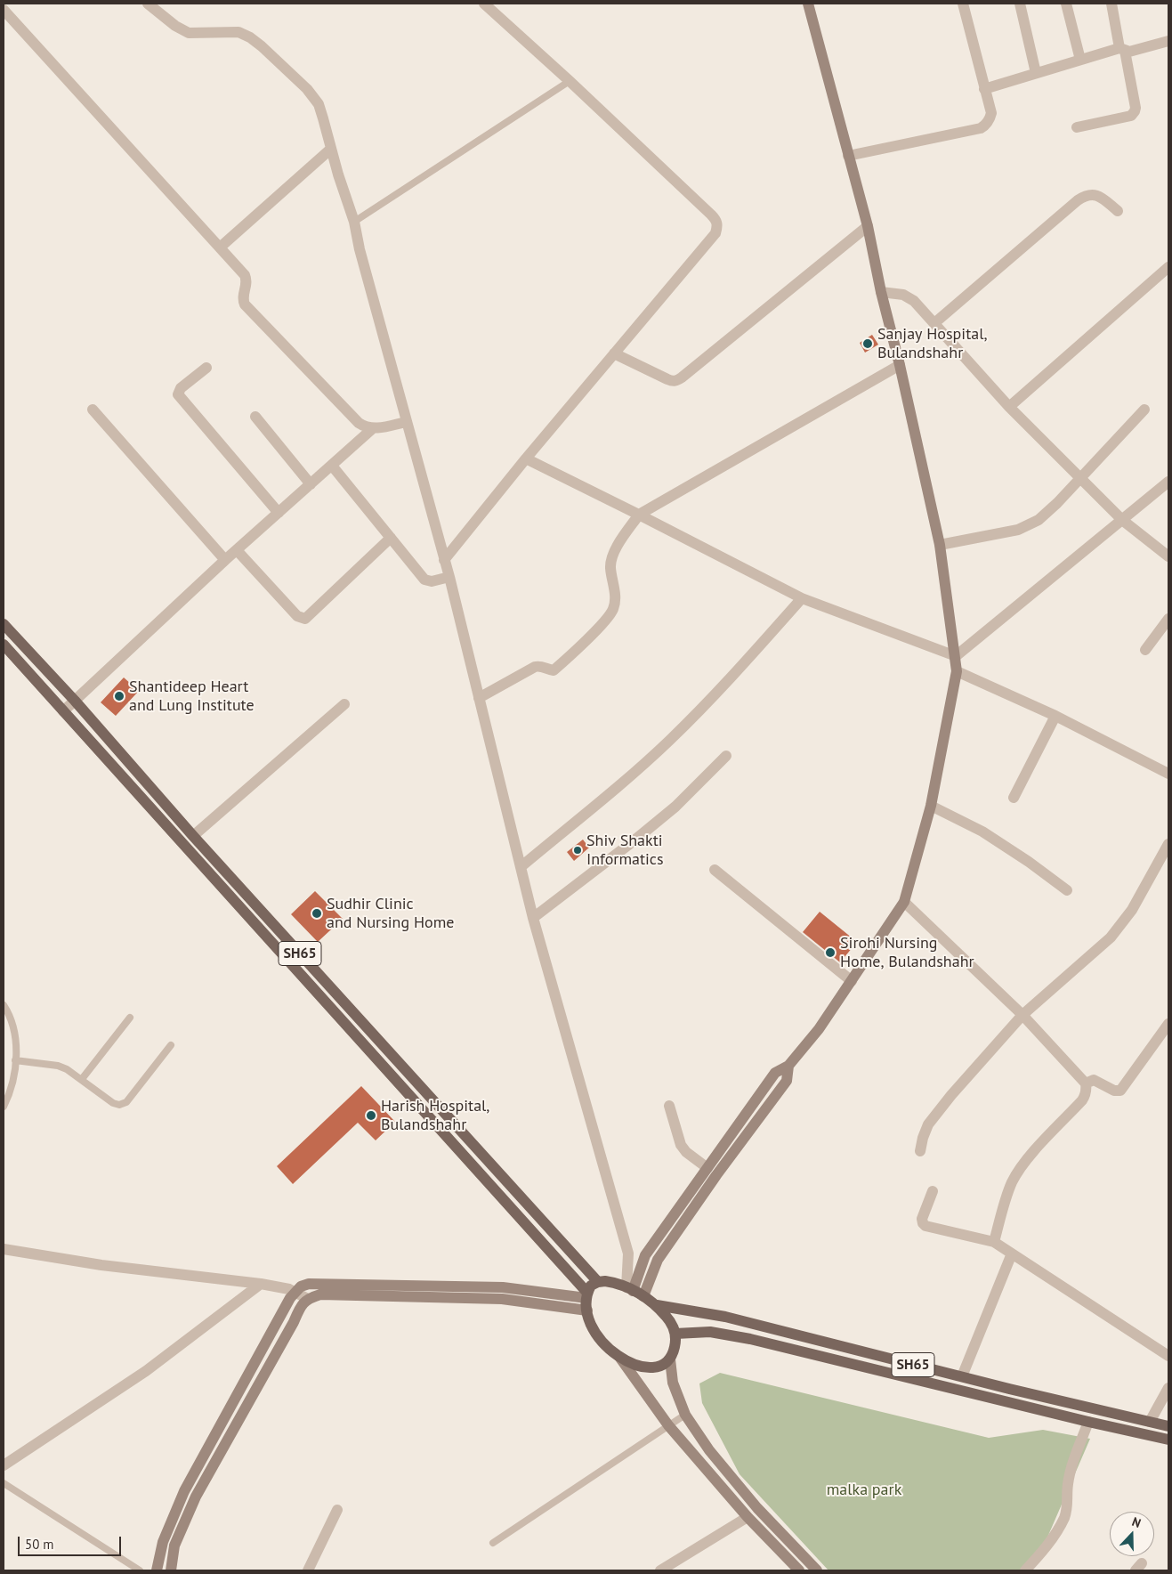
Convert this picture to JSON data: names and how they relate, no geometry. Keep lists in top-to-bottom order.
{
  "streets": {
    "main road": ["SH65"]
  },
  "parks": ["malka park"],
  "places": [
    "Sanjay Hospital, Bulandshahr",
    "Shantideep Heart and Lung Institute",
    "Shiv Shakti Informatics",
    "Sudhir Clinic and Nursing Home",
    "Sirohi Nursing Home, Bulandshahr",
    "Harish Hospital, Bulandshahr"
  ],
  "scale_bar": "50 m",
  "north": "top"
}
